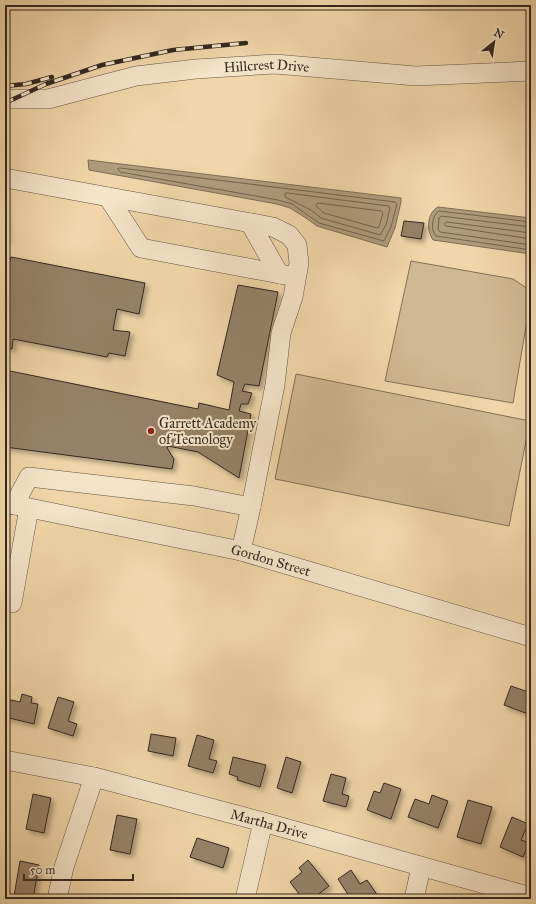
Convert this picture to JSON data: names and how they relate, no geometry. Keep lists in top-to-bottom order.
{
  "streets": {
    "street": ["Hillcrest Drive", "Gordon Street", "Martha Drive"]
  },
  "places": ["Garrett Academy of Tecnology"],
  "scale_bar": "50 m",
  "north": "top right"
}
